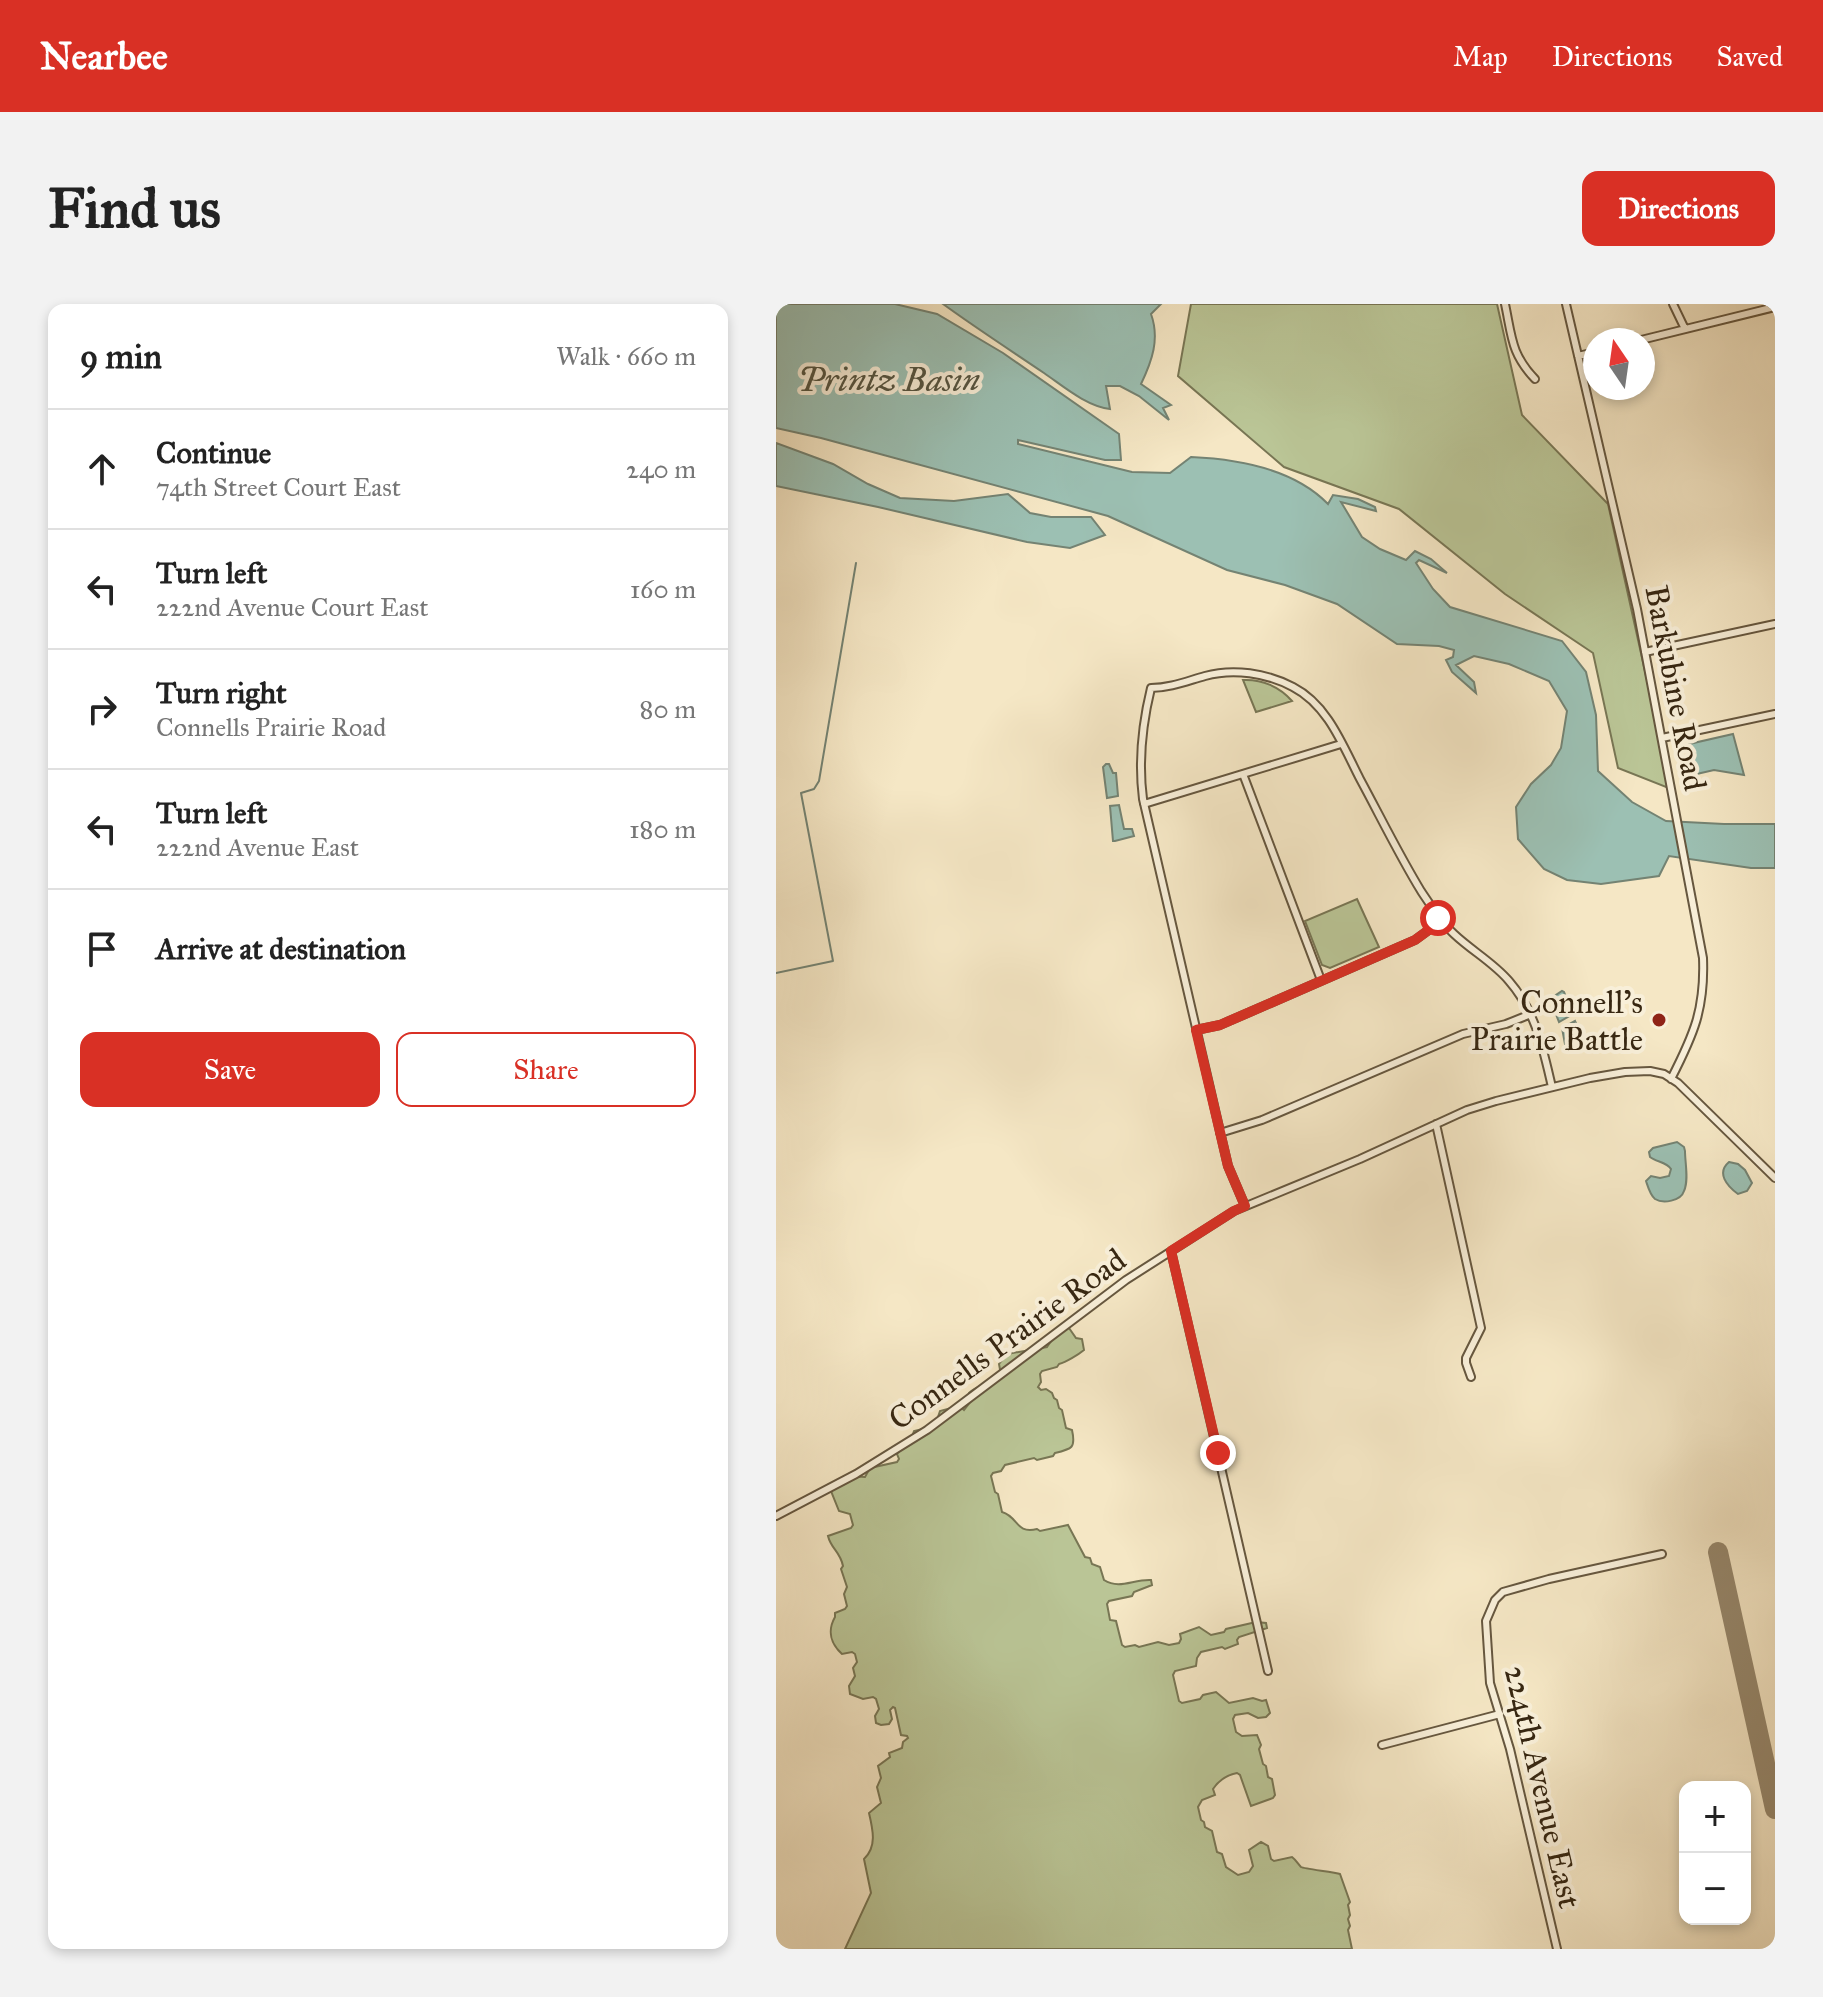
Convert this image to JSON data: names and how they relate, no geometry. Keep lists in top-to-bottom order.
{
  "streets": {
    "street": ["Barkubine Road", "Connells Prairie Road", "224th Avenue East"]
  },
  "crossings": [
    ["Barkubine Road", "Connells Prairie Road"]
  ],
  "water": ["Printz Basin"],
  "places": ["Connell's Prairie Battle"],
  "north": "top",
  "page": {
    "header": "Nearbee",
    "nav": ["Map", "Directions", "Saved"],
    "buttons": [
      "Directions",
      ["Save", "Share"]
    ],
    "title": "Find us",
    "heading": ["9 min", "Walk · 660 m"],
    "list": [
      ["Continue", "74th Street Court East", "240 m"],
      ["Turn left", "222nd Avenue Court East", "160 m"],
      ["Turn right", "Connells Prairie Road", "80 m"],
      ["Turn left", "222nd Avenue East", "180 m"],
      "Arrive at destination"
    ],
    "map_buttons": ["+", "−"]
  }
}
